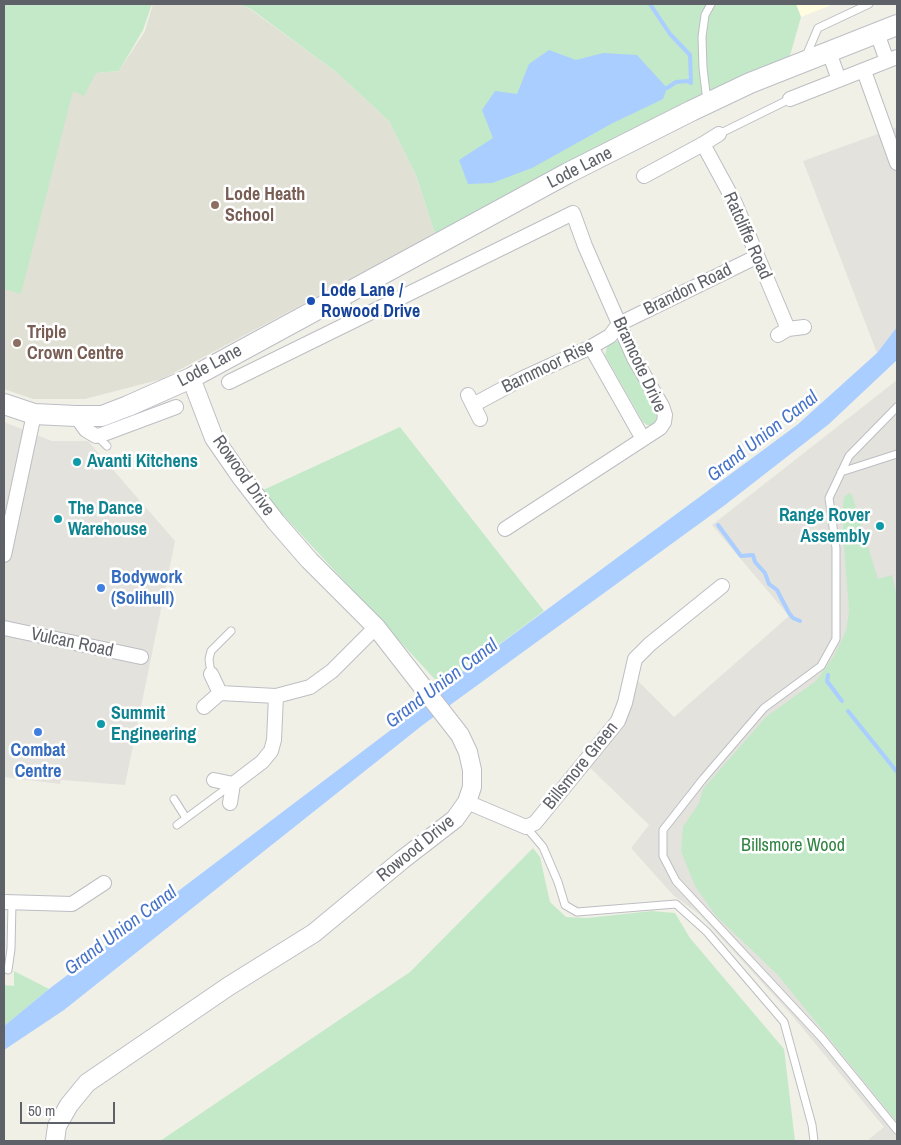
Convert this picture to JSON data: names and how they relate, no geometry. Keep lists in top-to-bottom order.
{
  "streets": {
    "main road": ["Lode Lane"],
    "street": [
      "Ratcliffe Road",
      "Brandon Road",
      "Bramcote Drive",
      "Barnmoor Rise",
      "Rowood Drive",
      "Vulcan Road",
      "Billsmore Green"
    ]
  },
  "crossings": [
    ["Lode Lane", "Bramcote Drive"],
    ["Lode Lane", "Rowood Drive"],
    ["Ratcliffe Road", "Brandon Road"],
    ["Brandon Road", "Bramcote Drive"],
    ["Brandon Road", "Barnmoor Rise"],
    ["Bramcote Drive", "Barnmoor Rise"]
  ],
  "water": ["Grand Union Canal"],
  "parks": ["Billsmore Wood"],
  "places": [
    "Lode Heath School",
    "Lode Lane / Rowood Drive",
    "Triple Crown Centre",
    "Avanti Kitchens",
    "The Dance Warehouse",
    "Range Rover Assembly",
    "Bodywork (Solihull)",
    "Summit Engineering",
    "Combat Centre"
  ],
  "scale_bar": "50 m"
}
